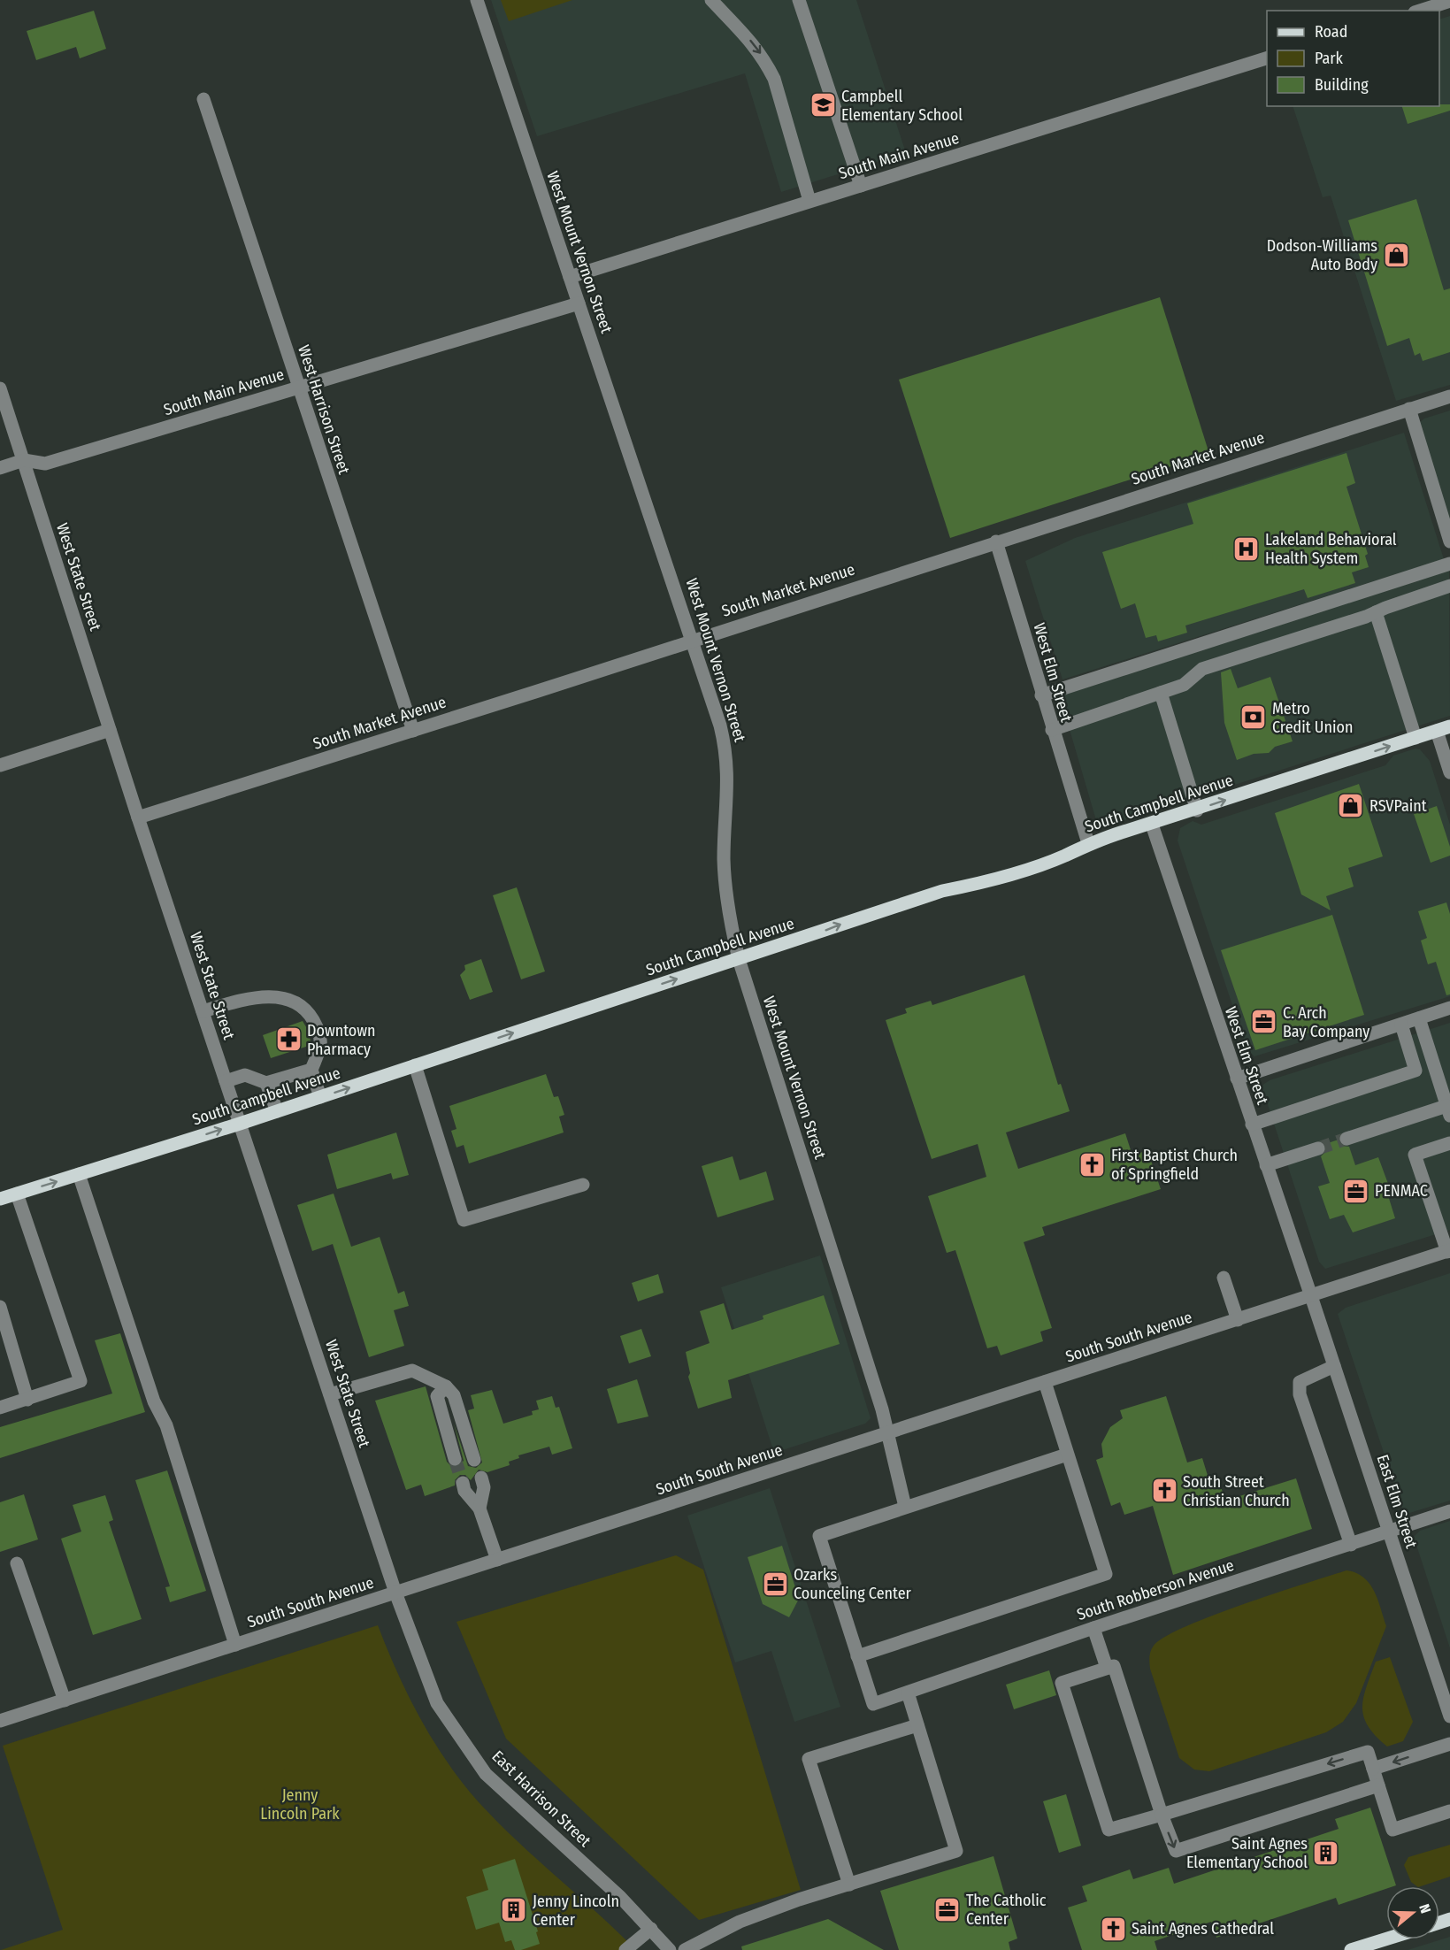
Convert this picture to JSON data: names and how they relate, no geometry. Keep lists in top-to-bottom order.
{
  "streets": {
    "main road": ["South Campbell Avenue"],
    "street": [
      "South Main Avenue",
      "West Mount Vernon Street",
      "West Harrison Street",
      "South Market Avenue",
      "West State Street",
      "West Elm Street",
      "South South Avenue",
      "East Elm Street",
      "South Robberson Avenue",
      "East Harrison Street"
    ]
  },
  "crossings": [
    ["South Main Avenue", "West Mount Vernon Street"],
    ["South Main Avenue", "West Harrison Street"],
    ["South Main Avenue", "West State Street"],
    ["West Mount Vernon Street", "South Market Avenue"],
    ["West Mount Vernon Street", "South Campbell Avenue"],
    ["West Mount Vernon Street", "South South Avenue"],
    ["West Harrison Street", "South Market Avenue"],
    ["South Market Avenue", "West State Street"],
    ["South Market Avenue", "West Elm Street"],
    ["West State Street", "South Campbell Avenue"],
    ["West State Street", "South South Avenue"],
    ["West State Street", "East Harrison Street"],
    ["West Elm Street", "South Campbell Avenue"],
    ["West Elm Street", "South South Avenue"],
    ["West Elm Street", "East Elm Street"],
    ["South South Avenue", "East Elm Street"],
    ["South South Avenue", "East Harrison Street"],
    ["East Elm Street", "South Robberson Avenue"]
  ],
  "one_way": ["South Campbell Avenue"],
  "parks": ["Jenny Lincoln Park"],
  "places": {
    "school or university": ["Campbell Elementary School"],
    "shop": ["Dodson-Williams Auto Body", "RSVPaint"],
    "hospital": ["Lakeland Behavioral Health System"],
    "bank": ["Metro Credit Union"],
    "office": [
      "C. Arch Bay Company",
      "PENMAC",
      "Ozarks Counceling Center",
      "The Catholic Center"
    ],
    "pharmacy": ["Downtown Pharmacy"],
    "church": ["First Baptist Church of Springfield", "South Street Christian Church", "Saint Agnes Cathedral"],
    "building": ["Saint Agnes Elementary School", "Jenny Lincoln Center"]
  },
  "legend": ["Road", "Park", "Building"],
  "north": "right"
}
